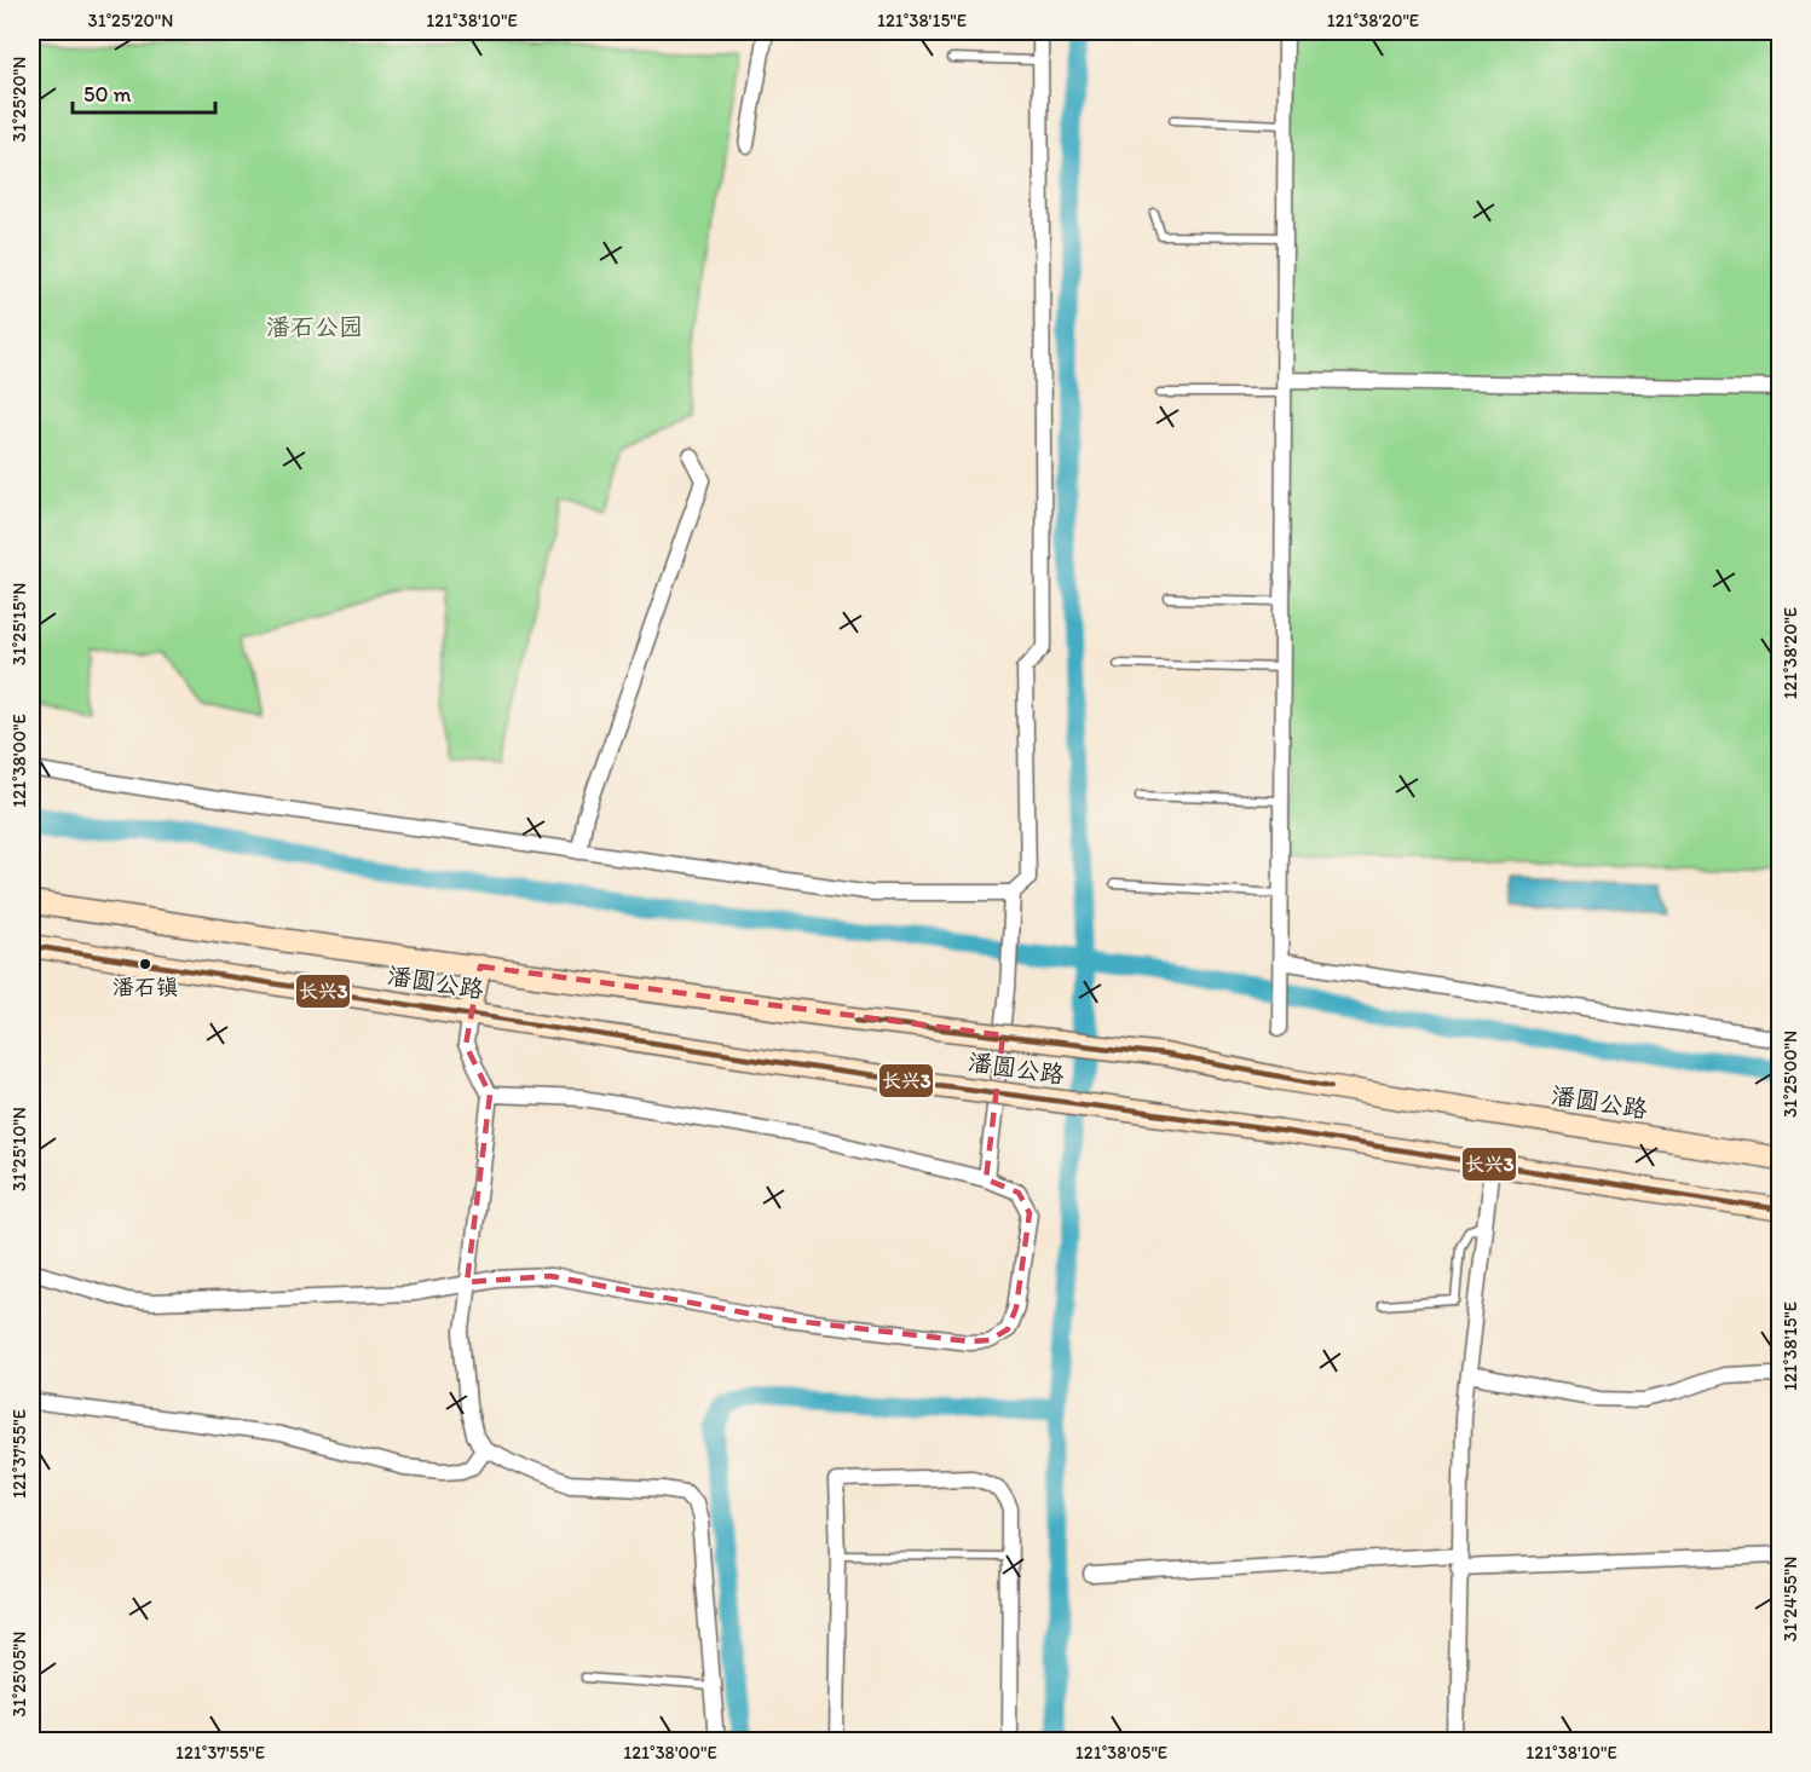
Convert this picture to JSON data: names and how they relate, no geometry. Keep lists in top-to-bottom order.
{
  "streets": {
    "main road": ["潘圆公路"]
  },
  "parks": ["潘石公园"],
  "places": ["潘石镇"],
  "lines": ["transit line 长兴3"],
  "scale_bar": "50 m",
  "coordinates": [
    "31°25'20\"N",
    "121°38'10\"E",
    "121°38'15\"E",
    "121°38'20\"E",
    "31°25'15\"N",
    "121°38'00\"E",
    "31°25'00\"N",
    "31°25'10\"N",
    "121°37'55\"E",
    "31°24'55\"N",
    "31°25'05\"N",
    "121°38'05\"E"
  ]
}
